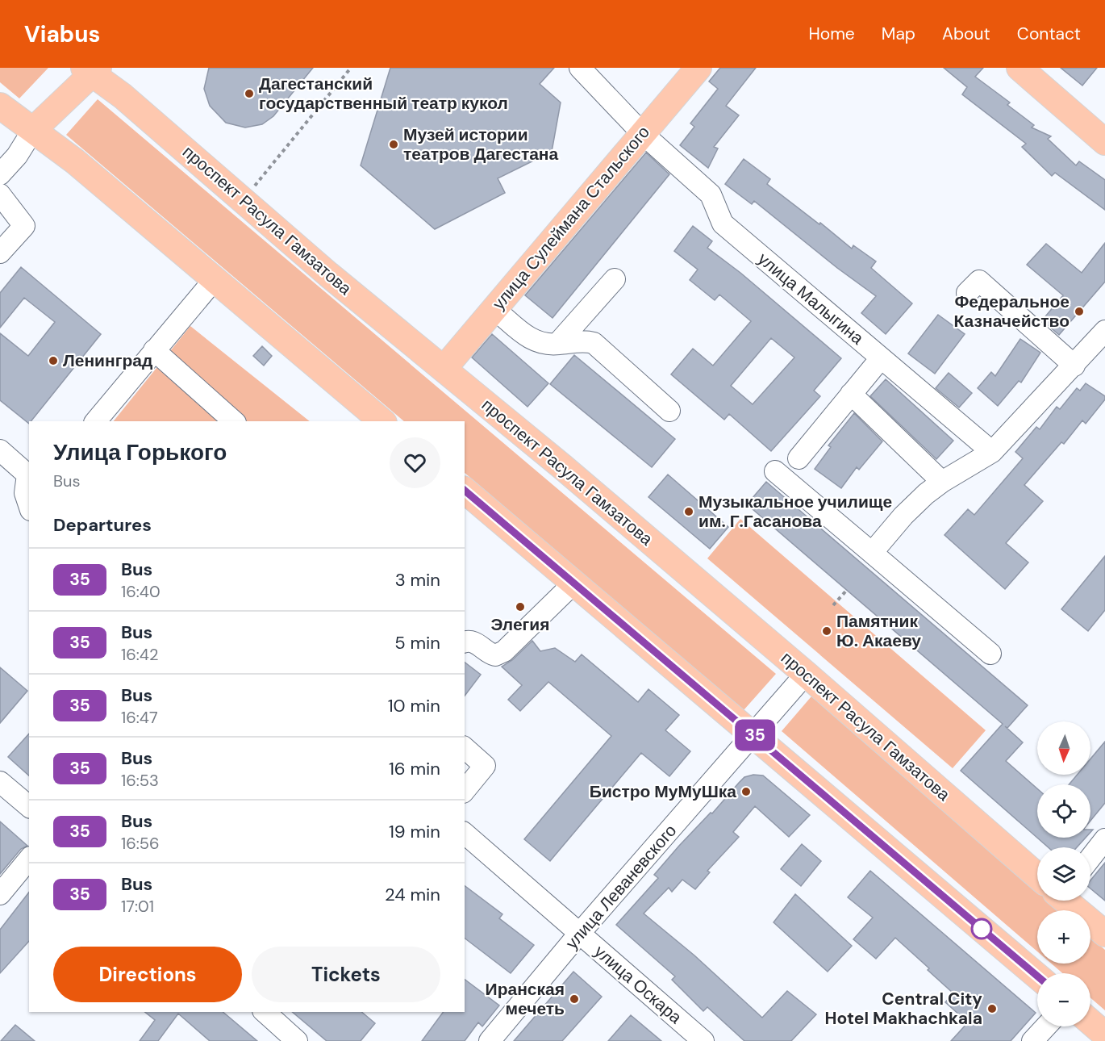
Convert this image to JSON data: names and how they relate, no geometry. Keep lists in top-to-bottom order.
{
  "streets": {
    "main road": ["улица Сулеймана Стальского", "проспект Расула Гамзатова"],
    "street": ["улица Малыгина", "улица Леваневского", "улица Оскара"]
  },
  "crossings": [
    ["улица Сулеймана Стальского", "проспект Расула Гамзатова"],
    ["улица Сулеймана Стальского", "улица Малыгина"],
    ["проспект Расула Гамзатова", "улица Леваневского"],
    ["улица Леваневского", "улица Оскара"]
  ],
  "places": [
    "Дагестанский государственный театр кукол",
    "Музей истории театров Дагестана",
    "Федеральное Казначейство",
    "Ленинград",
    "Музыкальное училище им. Г.Гасанова",
    "Элегия",
    "Памятник Ю. Акаеву",
    "Бистро МуМуШка",
    "Иранская мечеть",
    "Central City Hotel Makhachkala"
  ],
  "lines": ["bus line 35"],
  "north": "bottom",
  "page": {
    "header": "Viabus",
    "nav": [
      "Home",
      "Map",
      "About",
      "Contact"
    ],
    "on_map": "35",
    "heading": [
      ["Улица Горького", "Bus"],
      "Departures"
    ],
    "list": [
      {
        "mark": "35",
        "name": "Bus",
        "note": "16:40",
        "value": "3 min"
      },
      {
        "mark": "35",
        "name": "Bus",
        "note": "16:42",
        "value": "5 min"
      },
      {
        "mark": "35",
        "name": "Bus",
        "note": "16:47",
        "value": "10 min"
      },
      {
        "mark": "35",
        "name": "Bus",
        "note": "16:53",
        "value": "16 min"
      },
      {
        "mark": "35",
        "name": "Bus",
        "note": "16:56",
        "value": "19 min"
      },
      {
        "mark": "35",
        "name": "Bus",
        "note": "17:01",
        "value": "24 min"
      }
    ],
    "map_buttons": ["+", "−"],
    "buttons": ["Directions", "Tickets"]
  }
}
